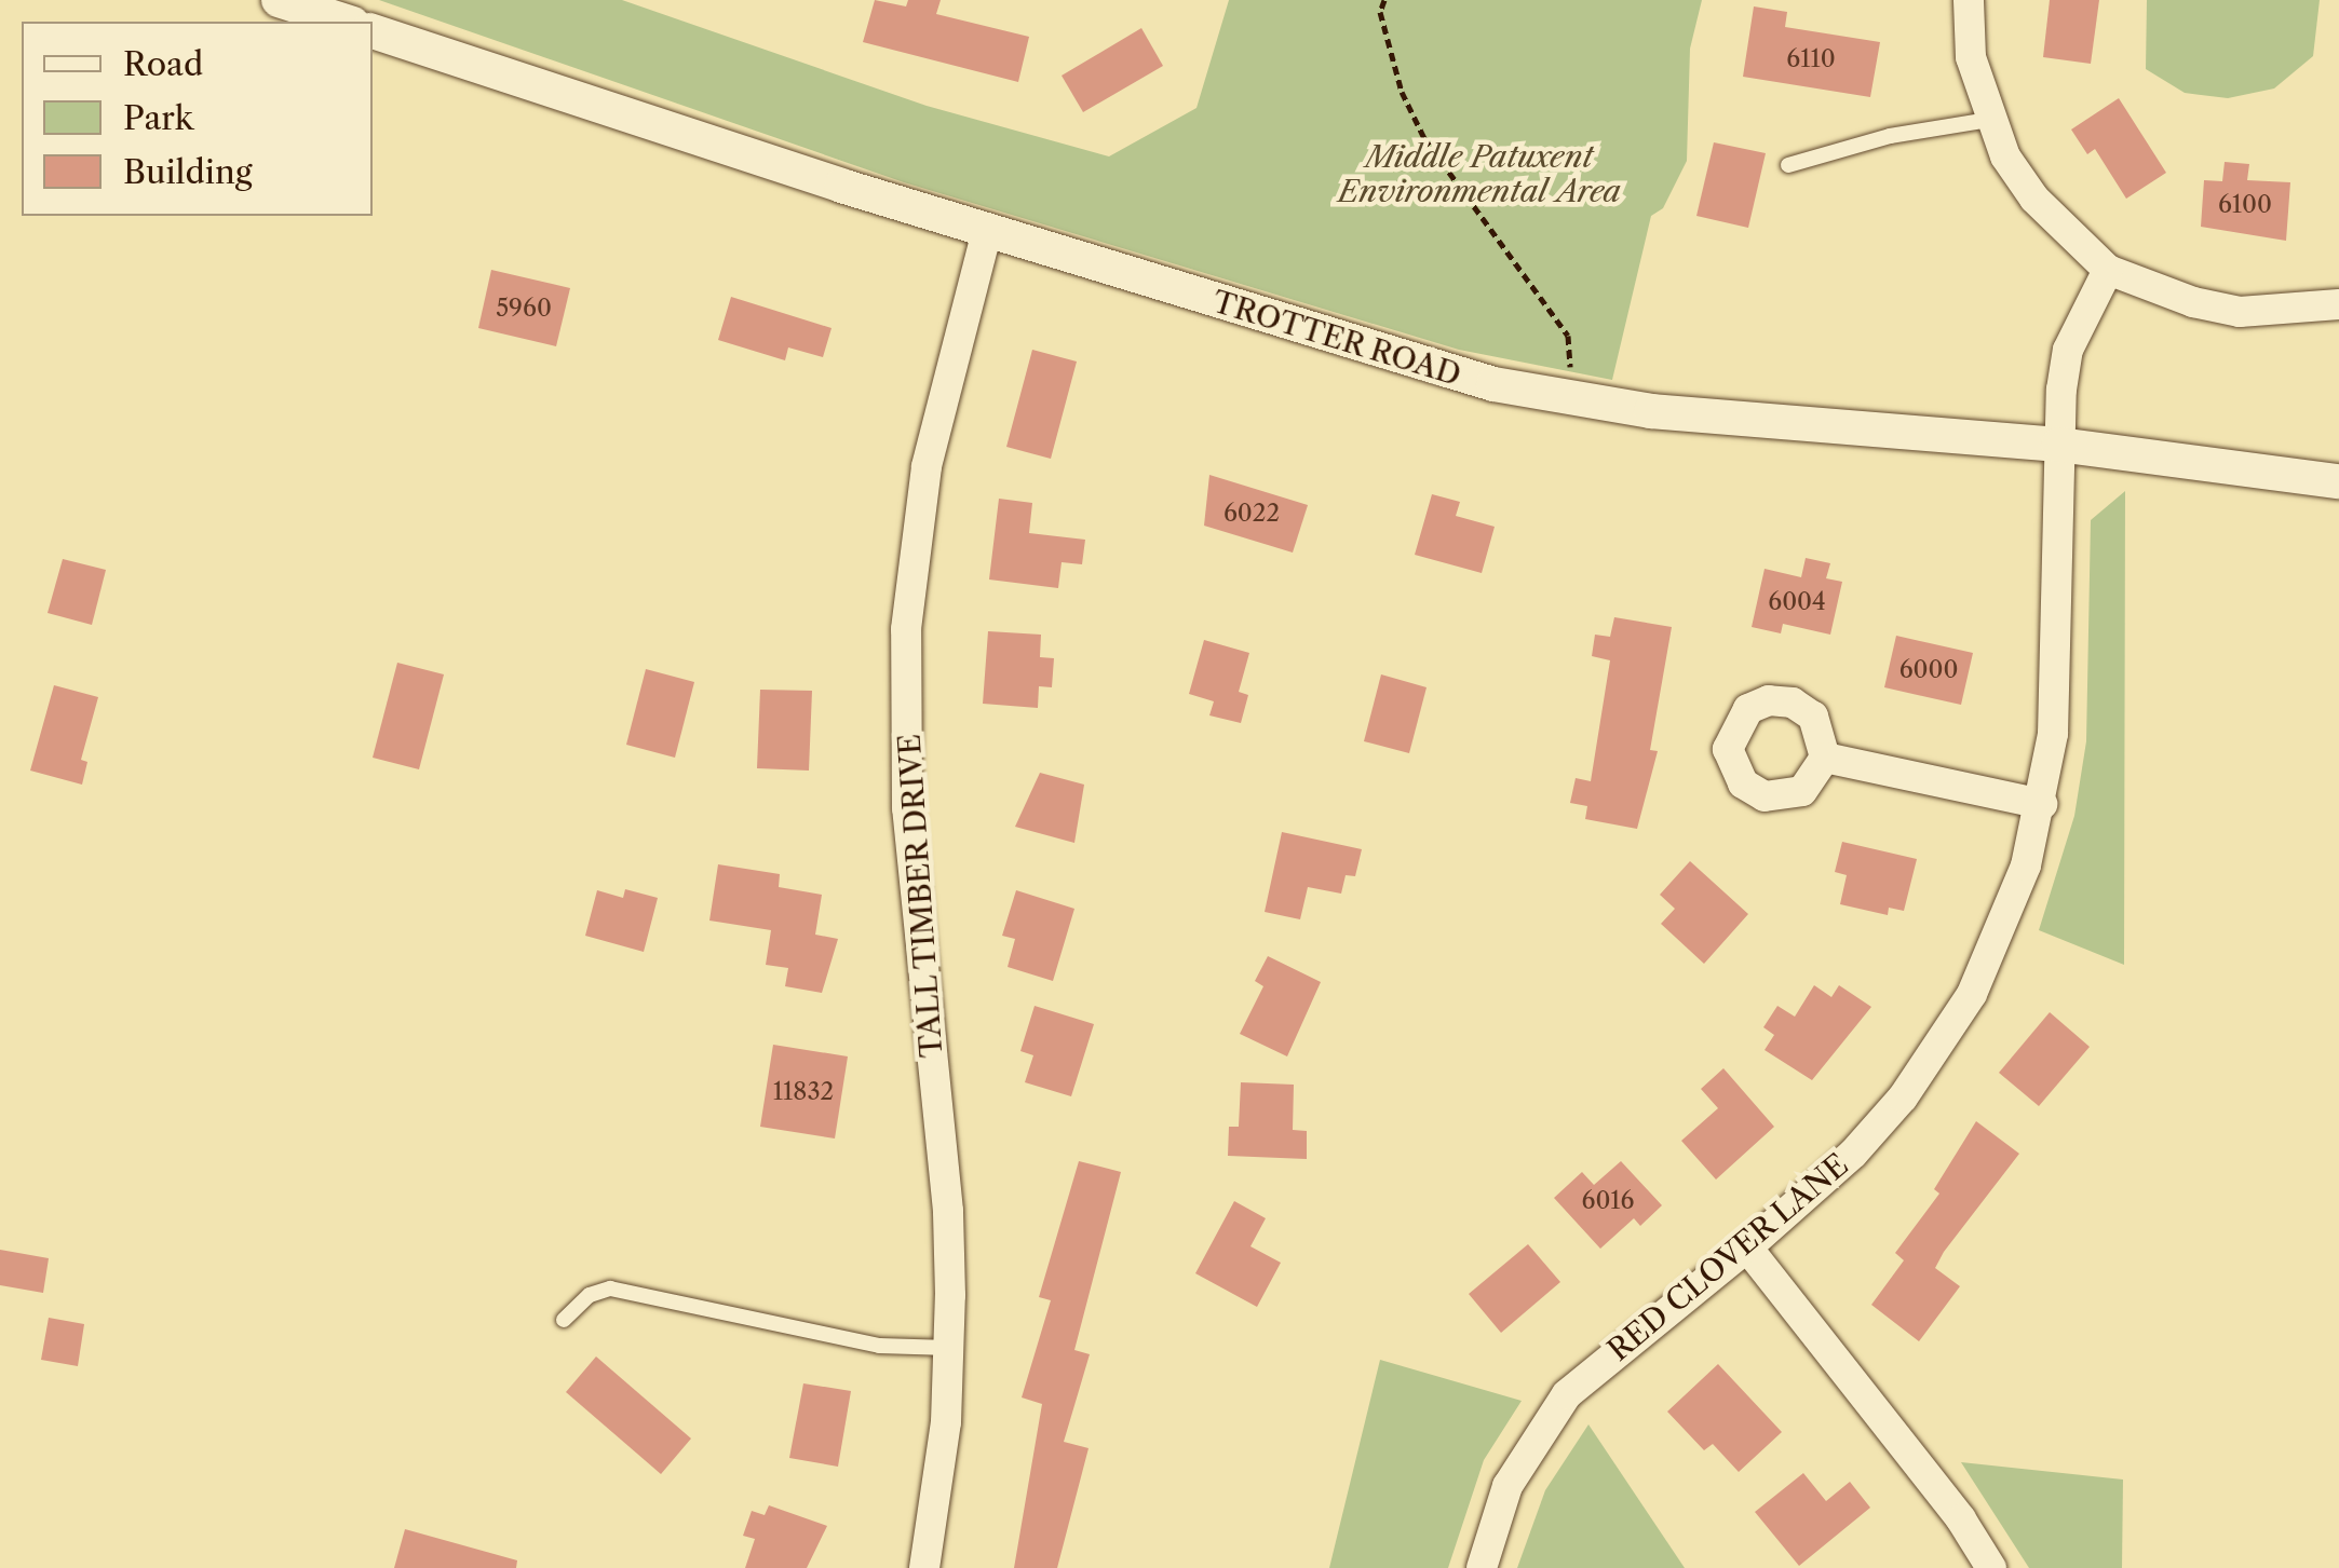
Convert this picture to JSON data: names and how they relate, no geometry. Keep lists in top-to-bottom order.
{
  "streets": {
    "street": ["TROTTER ROAD", "TALL TIMBER DRIVE", "RED CLOVER LANE"]
  },
  "crossings": [
    ["TROTTER ROAD", "TALL TIMBER DRIVE"],
    ["TROTTER ROAD", "RED CLOVER LANE"]
  ],
  "parks": ["Middle Patuxent Environmental Area"],
  "house_numbers": [
    "6110",
    "6100",
    "5960",
    "6022",
    "6004",
    "6000",
    "11832",
    "6016"
  ],
  "legend": ["Road", "Park", "Building"]
}
